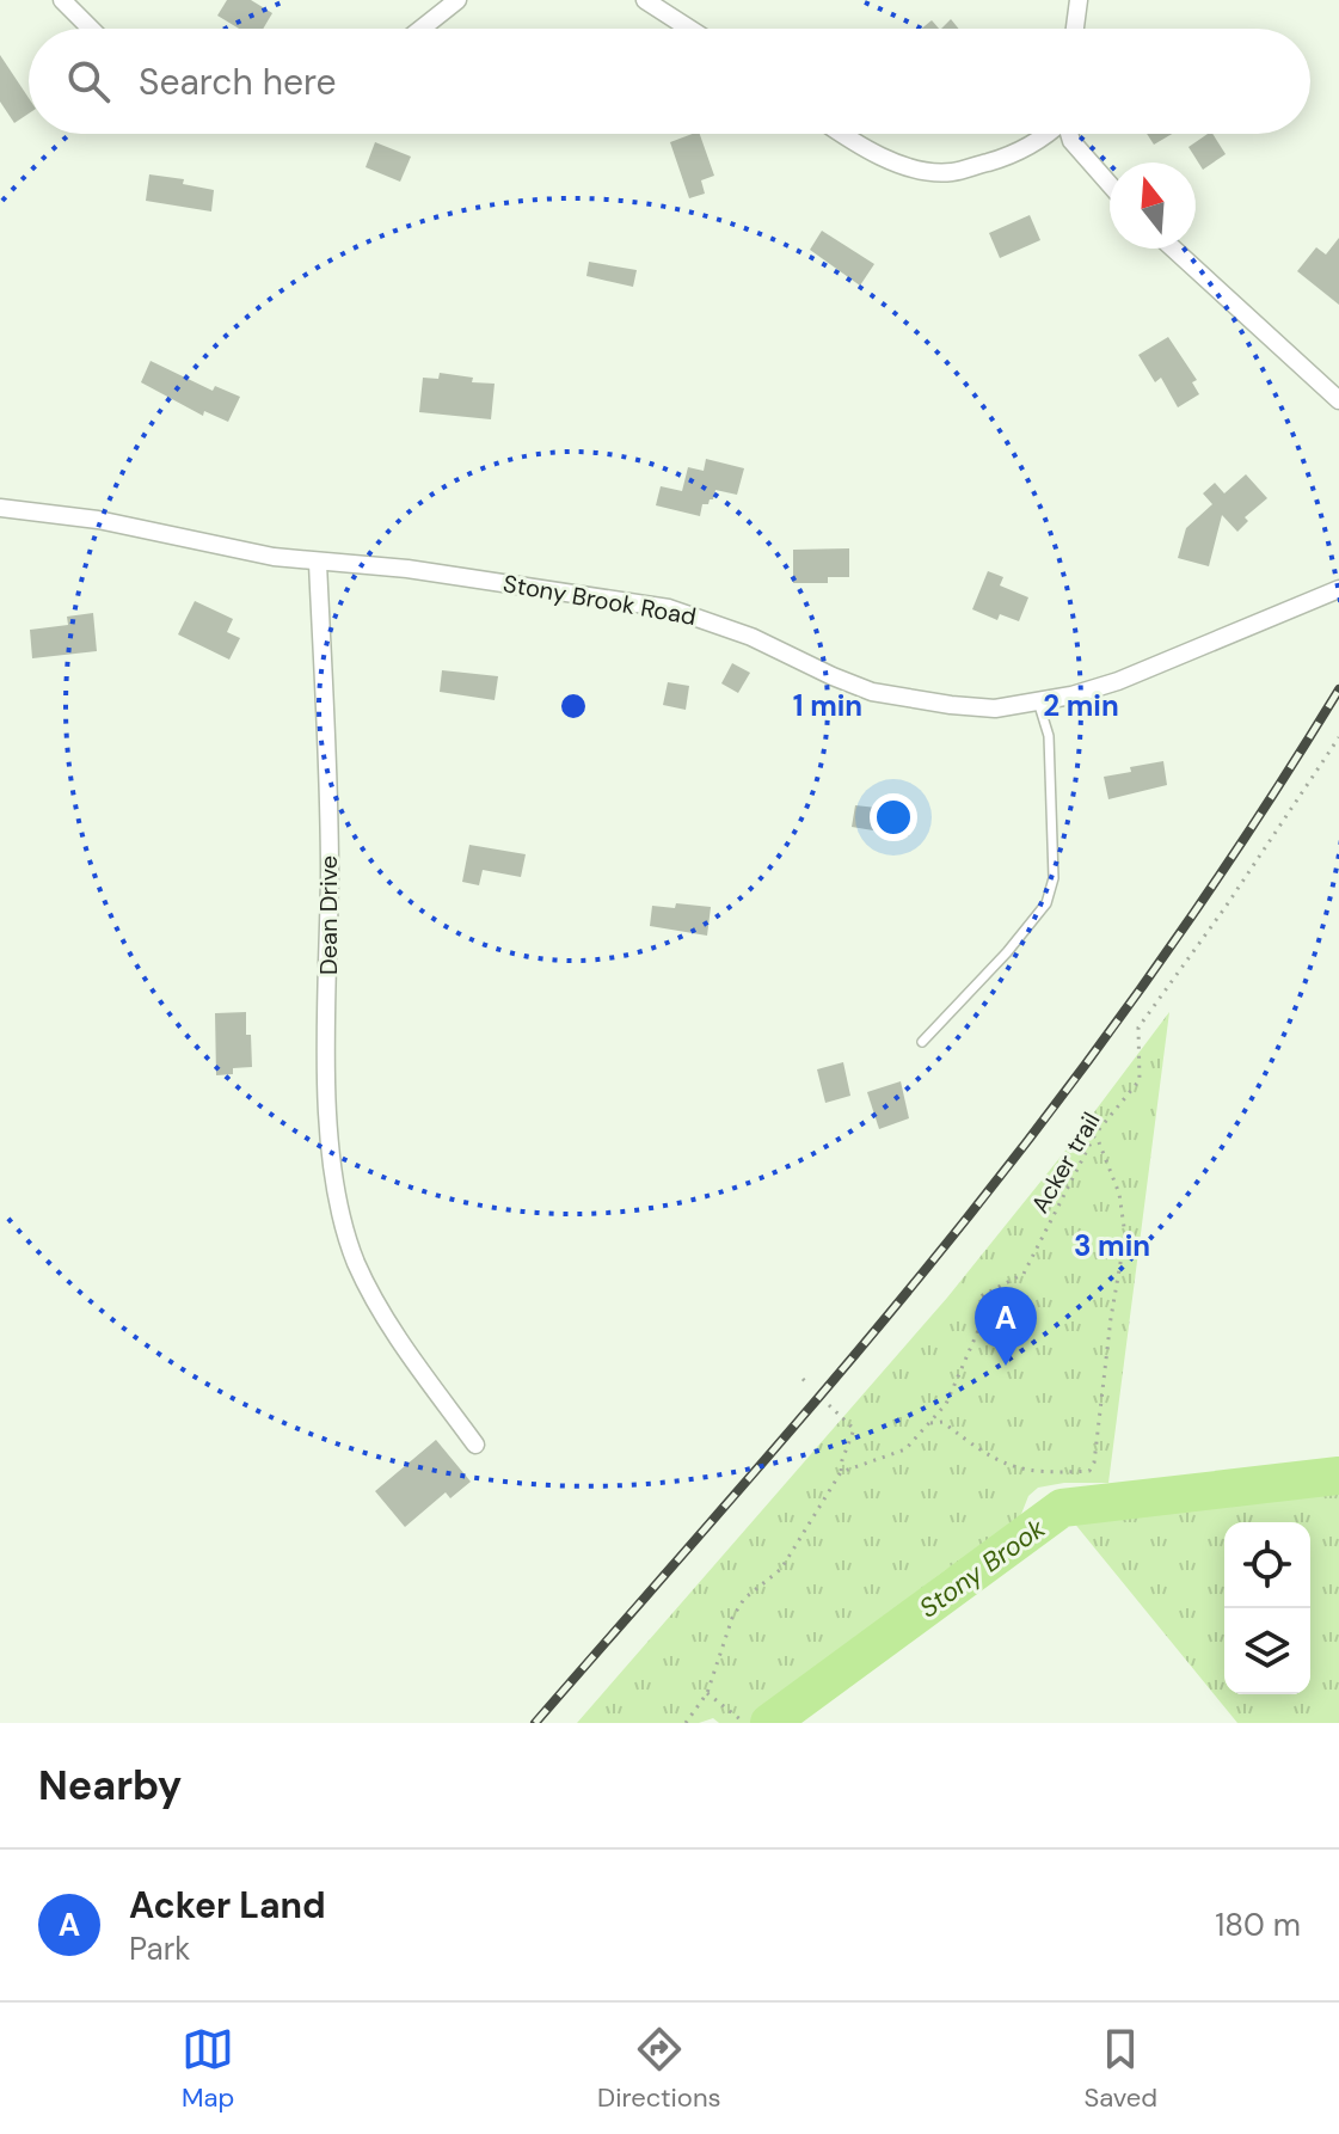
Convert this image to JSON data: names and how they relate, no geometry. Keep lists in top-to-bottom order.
{
  "streets": {
    "street": ["Stony Brook Road", "Dean Drive"],
    "path": ["Acker trail"]
  },
  "crossings": [
    ["Stony Brook Road", "Dean Drive"]
  ],
  "water": ["Stony Brook"],
  "north": "top",
  "page": {
    "search": "Search here",
    "pins": "A",
    "heading": "Nearby",
    "list": [
      {
        "mark": "A",
        "name": "Acker Land",
        "note": "Park",
        "value": "180 m"
      }
    ],
    "nav": ["Map", "Directions", "Saved"]
  },
  "rings": ["1 min", "2 min", "3 min"]
}
